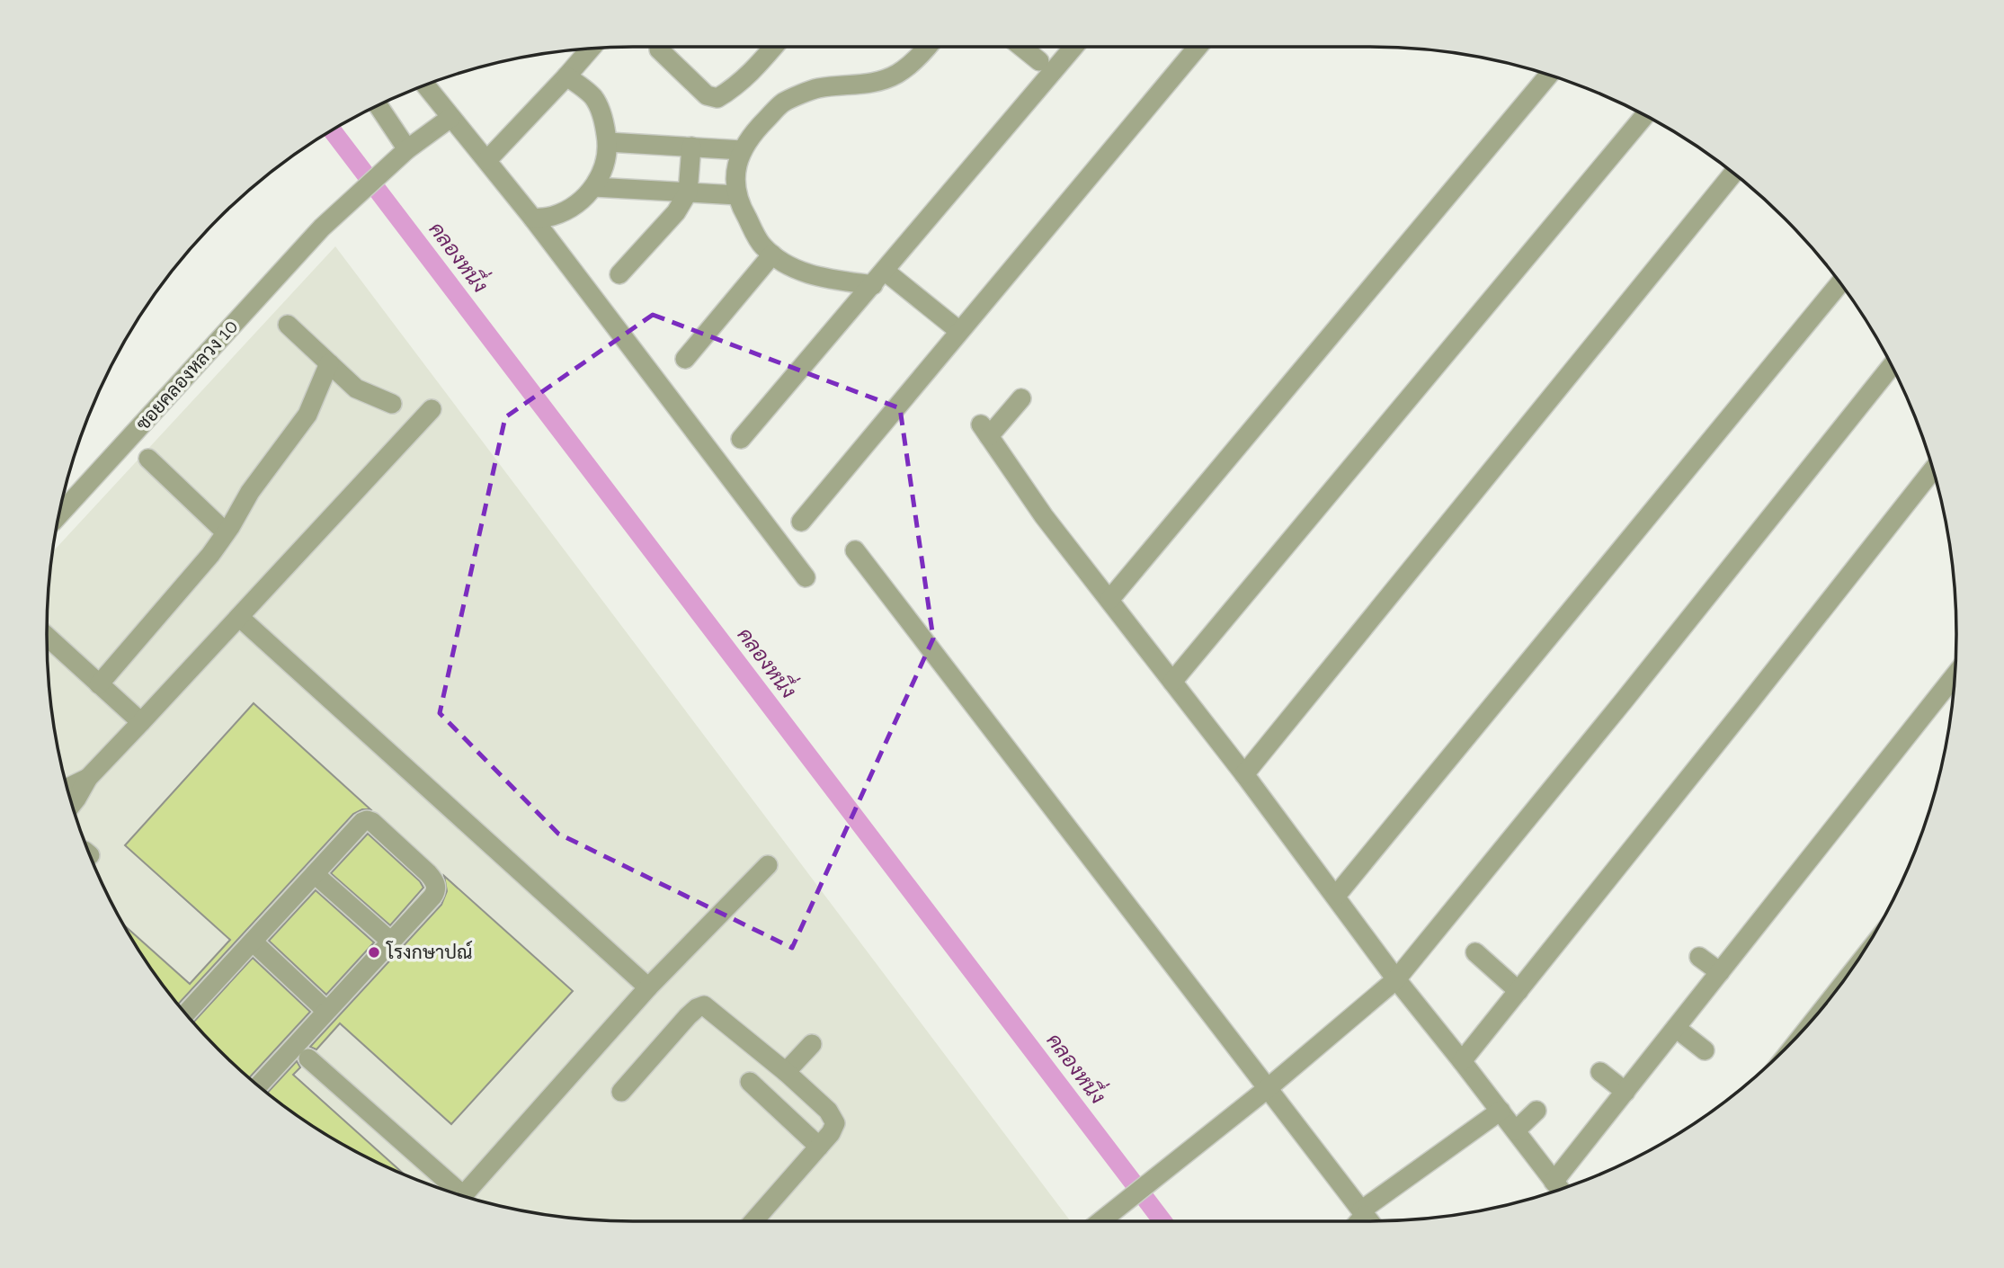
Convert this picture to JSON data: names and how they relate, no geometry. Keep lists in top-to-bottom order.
{
  "streets": {
    "street": ["ซอยคลองหลวง 10"]
  },
  "water": ["คลองหนึ่ง"],
  "places": ["โรงกษาปณ์"]
}
